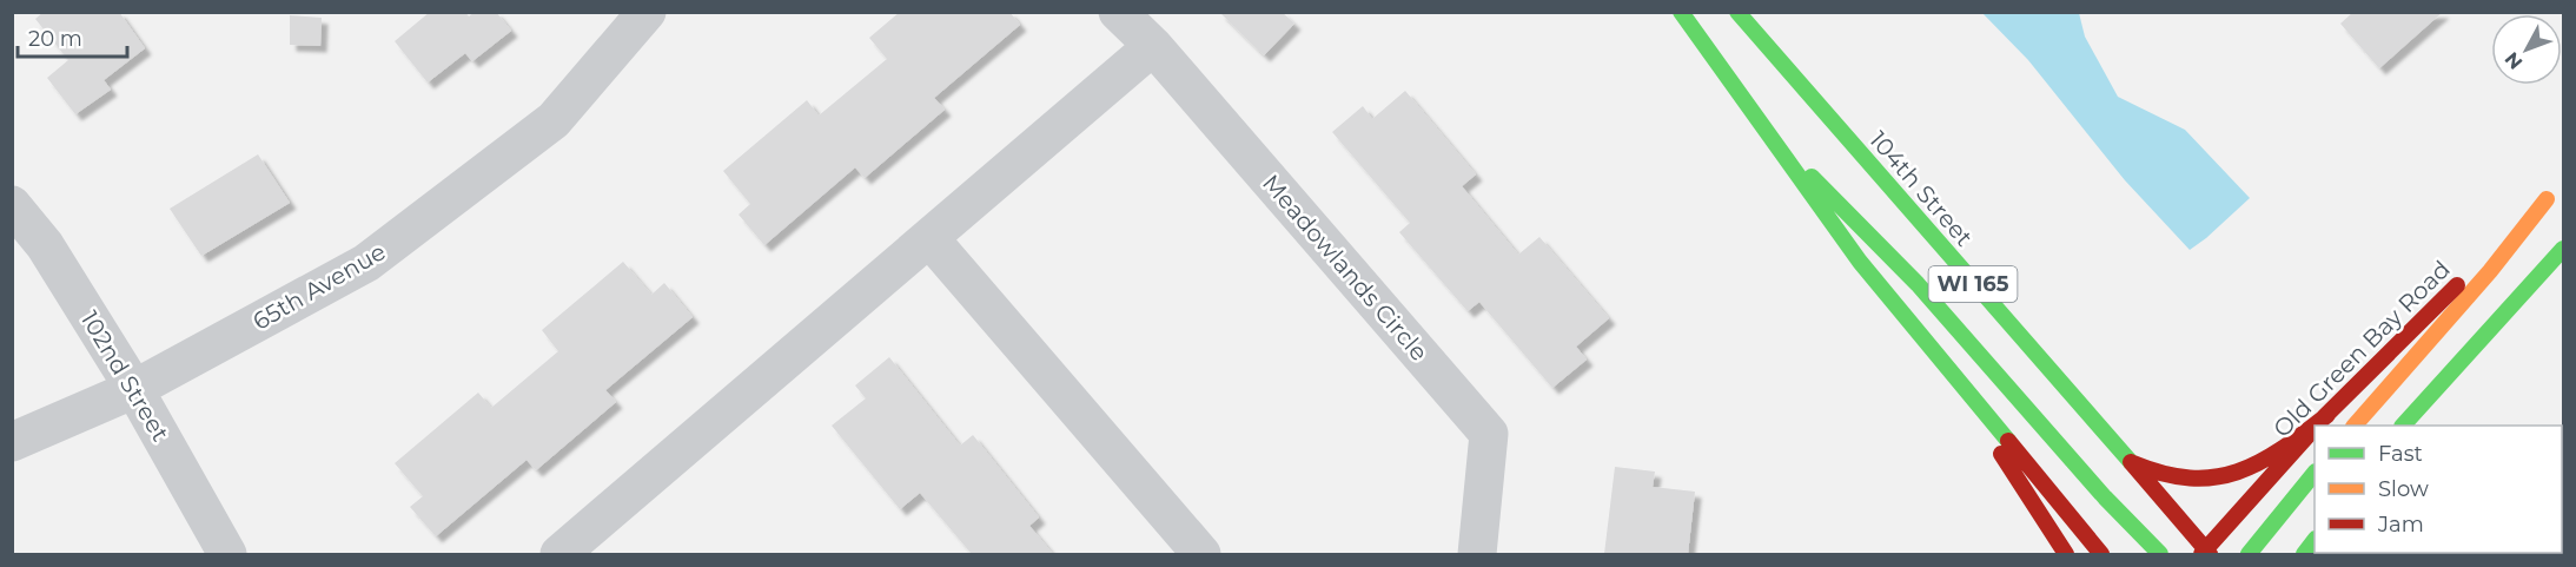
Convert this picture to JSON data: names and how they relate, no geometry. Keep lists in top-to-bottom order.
{
  "streets": {
    "main road": ["104th Street", "WI 165", "Old Green Bay Road"],
    "street": ["Meadowlands Circle", "65th Avenue", "102nd Street"]
  },
  "crossings": [
    ["104th Street", "Old Green Bay Road"],
    ["65th Avenue", "102nd Street"]
  ],
  "legend": ["Fast", "Slow", "Jam"],
  "scale_bar": "20 m",
  "north": "bottom left"
}
